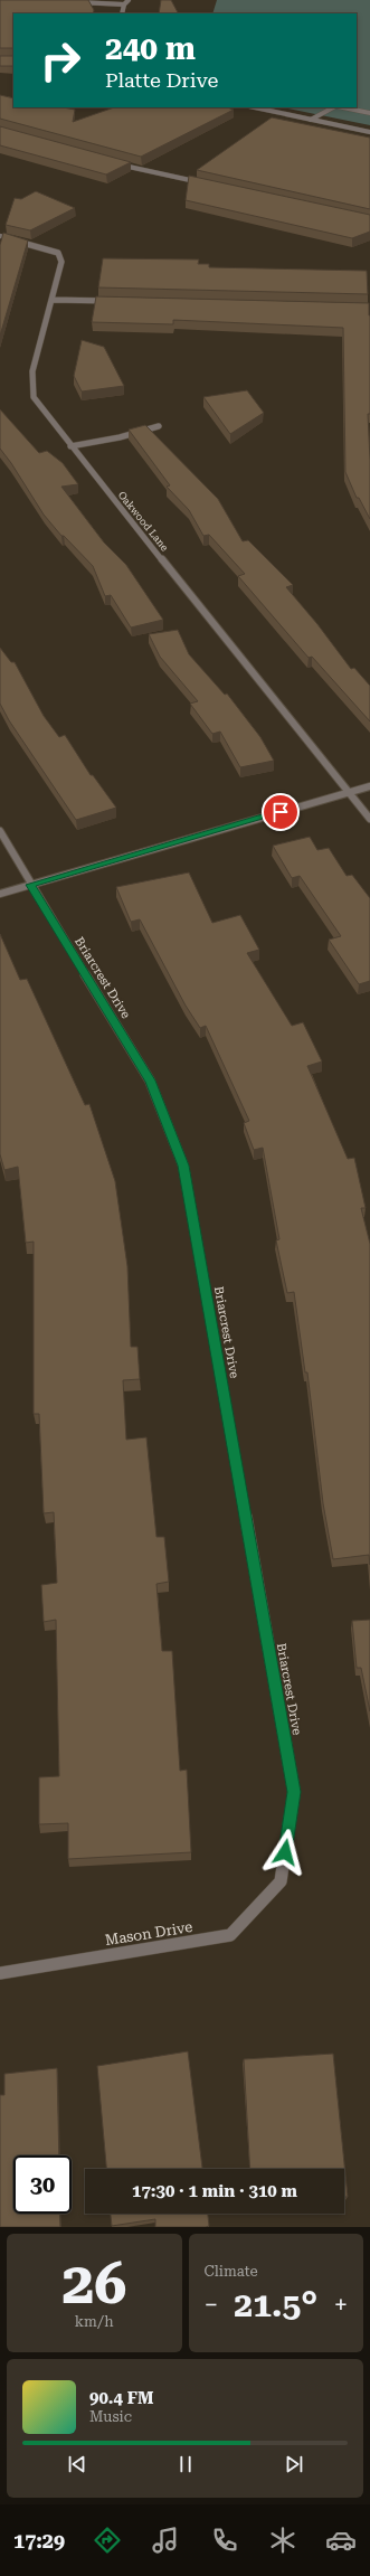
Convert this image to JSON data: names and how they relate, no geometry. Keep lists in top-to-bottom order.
{
  "streets": {
    "street": ["Oakwood Lane", "Briarcrest Drive", "Mason Drive"]
  },
  "crossings": [
    ["Briarcrest Drive", "Mason Drive"]
  ],
  "page": {
    "turn": ["240 m", "Platte Drive"],
    "limit": "30",
    "trip": "17:30 · 1 min · 310 m",
    "tile": [
      ["26", "km/h"],
      "Climate"
    ],
    "heat": ["−", "21.5°", "+"],
    "song": ["90.4 FM", "Music"],
    "tabs": "17:29"
  }
}
